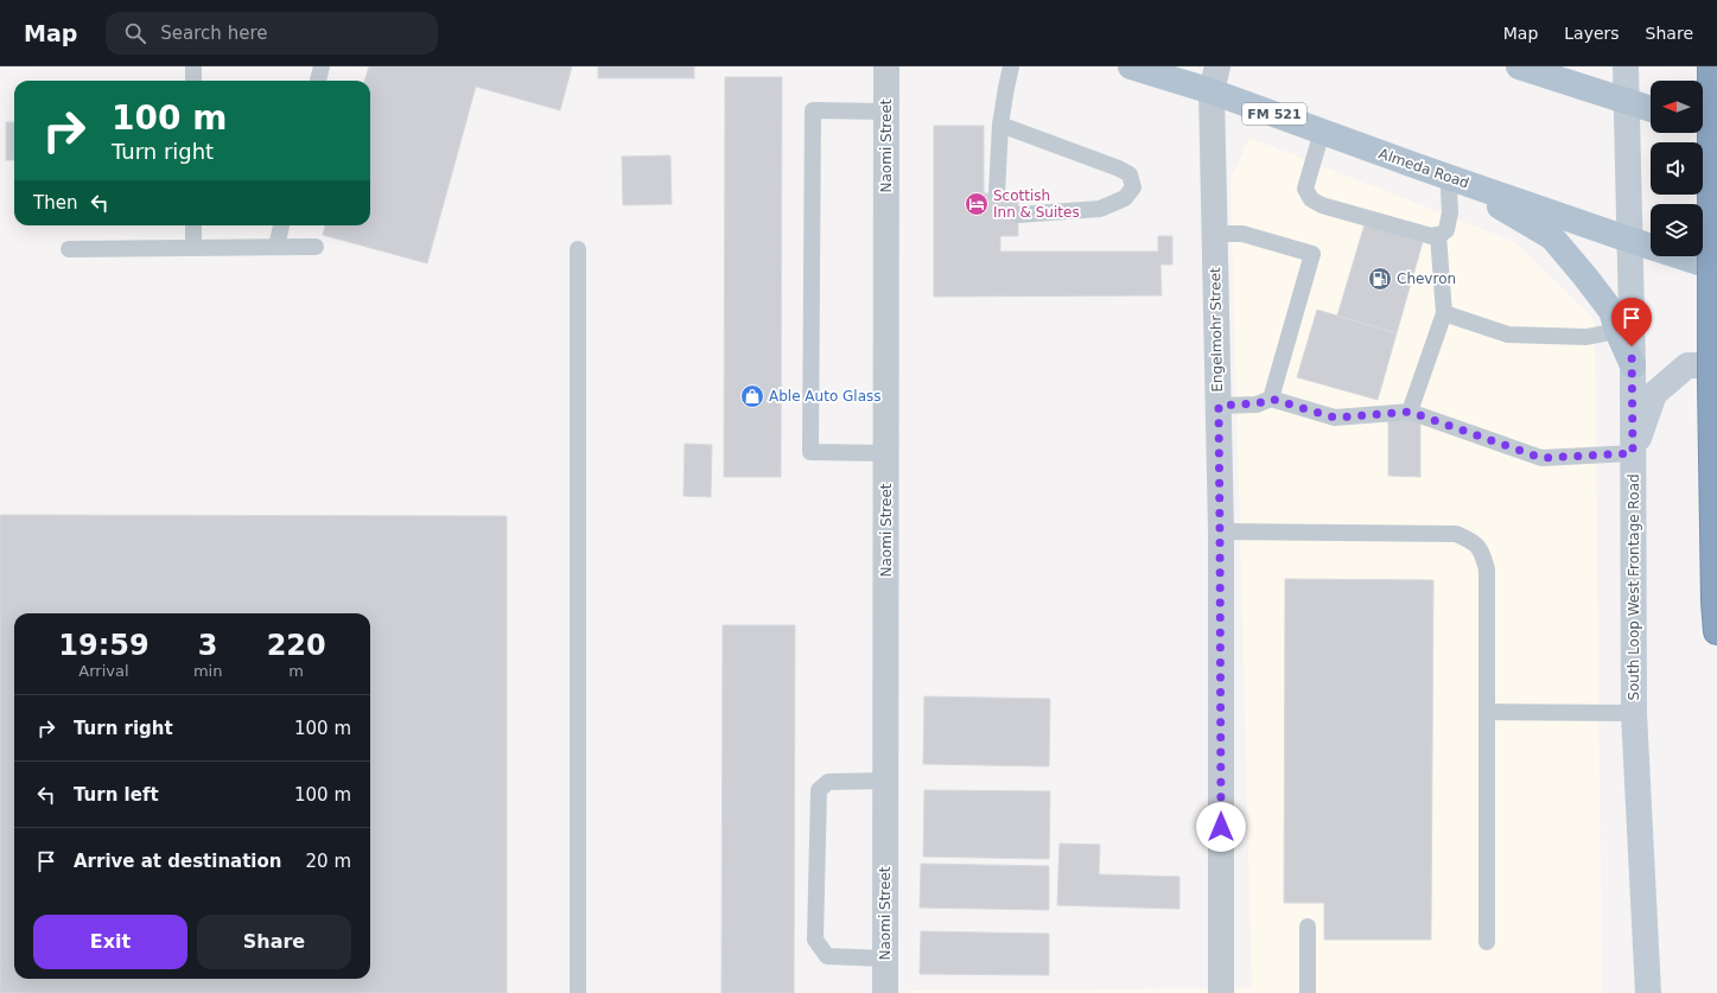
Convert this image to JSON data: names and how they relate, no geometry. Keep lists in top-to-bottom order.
{
  "streets": {
    "main road": ["FM 521", "Almeda Road", "South Loop West Frontage Road"],
    "street": ["Naomi Street", "Engelmohr Street"]
  },
  "crossings": [
    ["Almeda Road", "Engelmohr Street"],
    ["Almeda Road", "South Loop West Frontage Road"]
  ],
  "places": {
    "hotel": ["Scottish Inn & Suites"],
    "fuel station": ["Chevron"],
    "shop": ["Able Auto Glass"]
  },
  "north": "left",
  "page": {
    "header": "Map",
    "search": "Search here",
    "nav": ["Map", "Layers", "Share"],
    "turn": ["100 m", "Turn right"],
    "then": "Then",
    "eta": [
      "19:59",
      "Arrival",
      "3",
      "min",
      "220",
      "m"
    ],
    "list": [
      {
        "name": "Turn right",
        "value": "100 m"
      },
      {
        "name": "Turn left",
        "value": "100 m"
      },
      {
        "name": "Arrive at destination",
        "value": "20 m"
      }
    ],
    "buttons": ["Exit", "Share"]
  }
}
